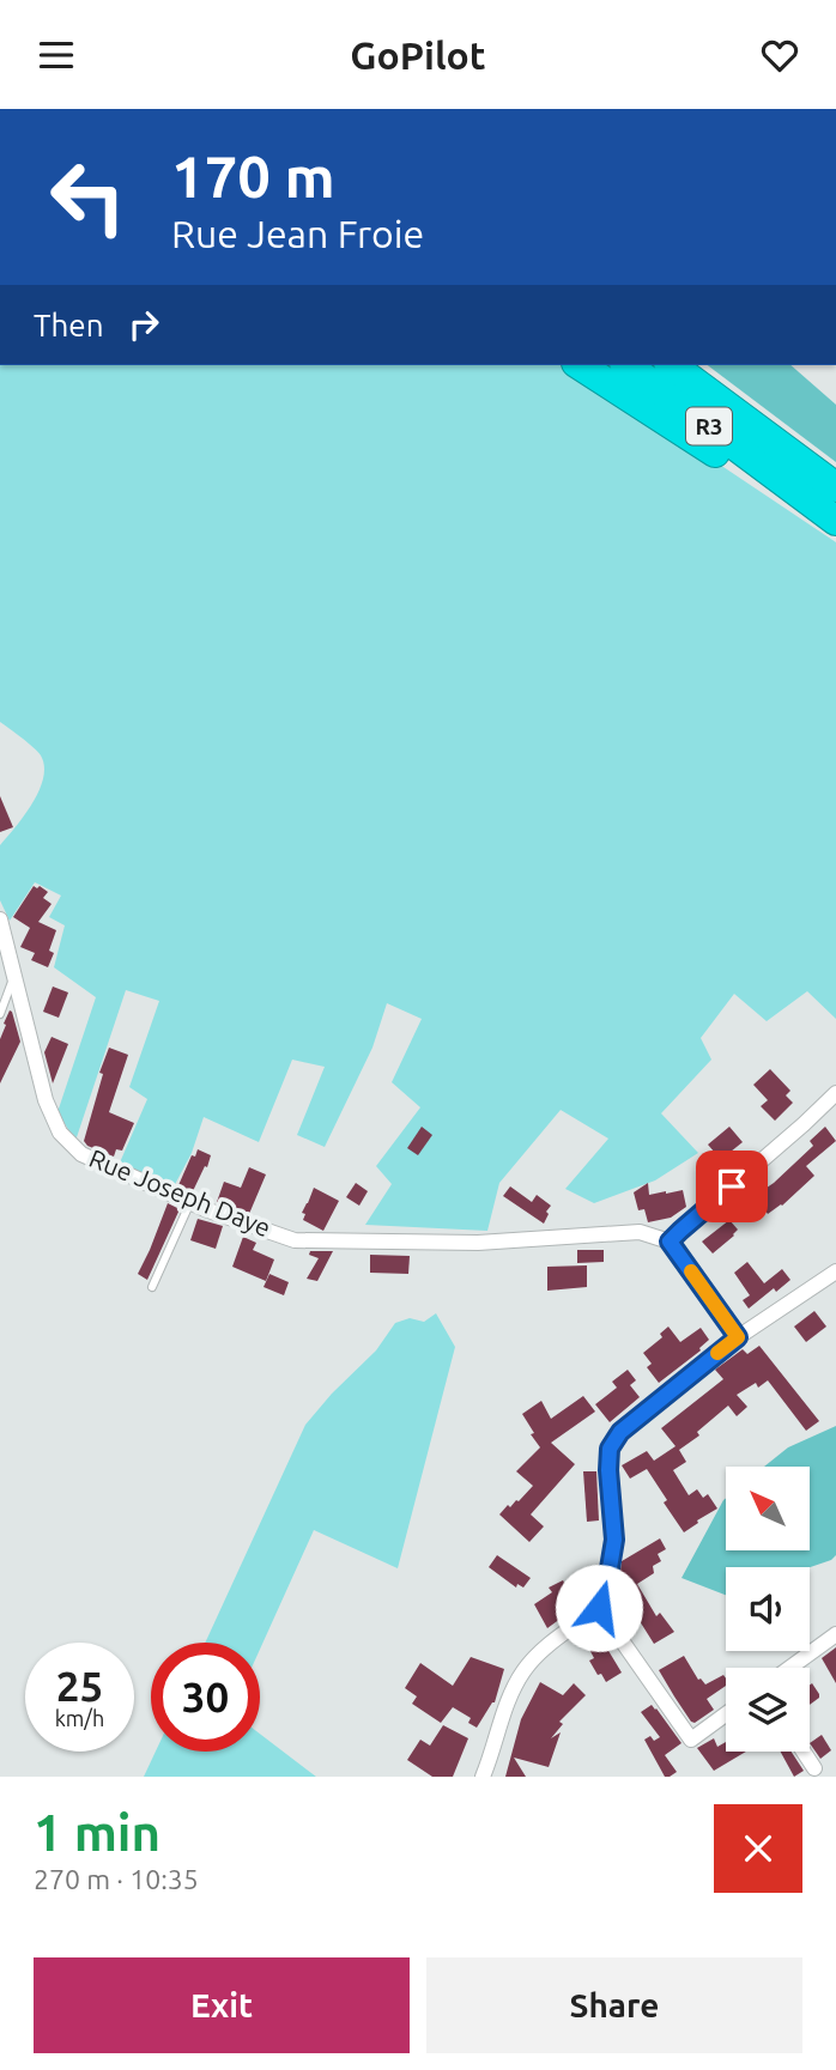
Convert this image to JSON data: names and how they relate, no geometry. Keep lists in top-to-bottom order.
{
  "streets": {
    "highway": ["R3"],
    "street": ["Rue Joseph Daye"]
  },
  "north": "top left",
  "page": {
    "header": "GoPilot",
    "turn": ["170 m", "Rue Jean Froie"],
    "then": "Then",
    "speed": "25 km/h",
    "limit": "30",
    "heading": ["1 min", "270 m · 10:35"],
    "buttons": ["Exit", "Share"]
  }
}
